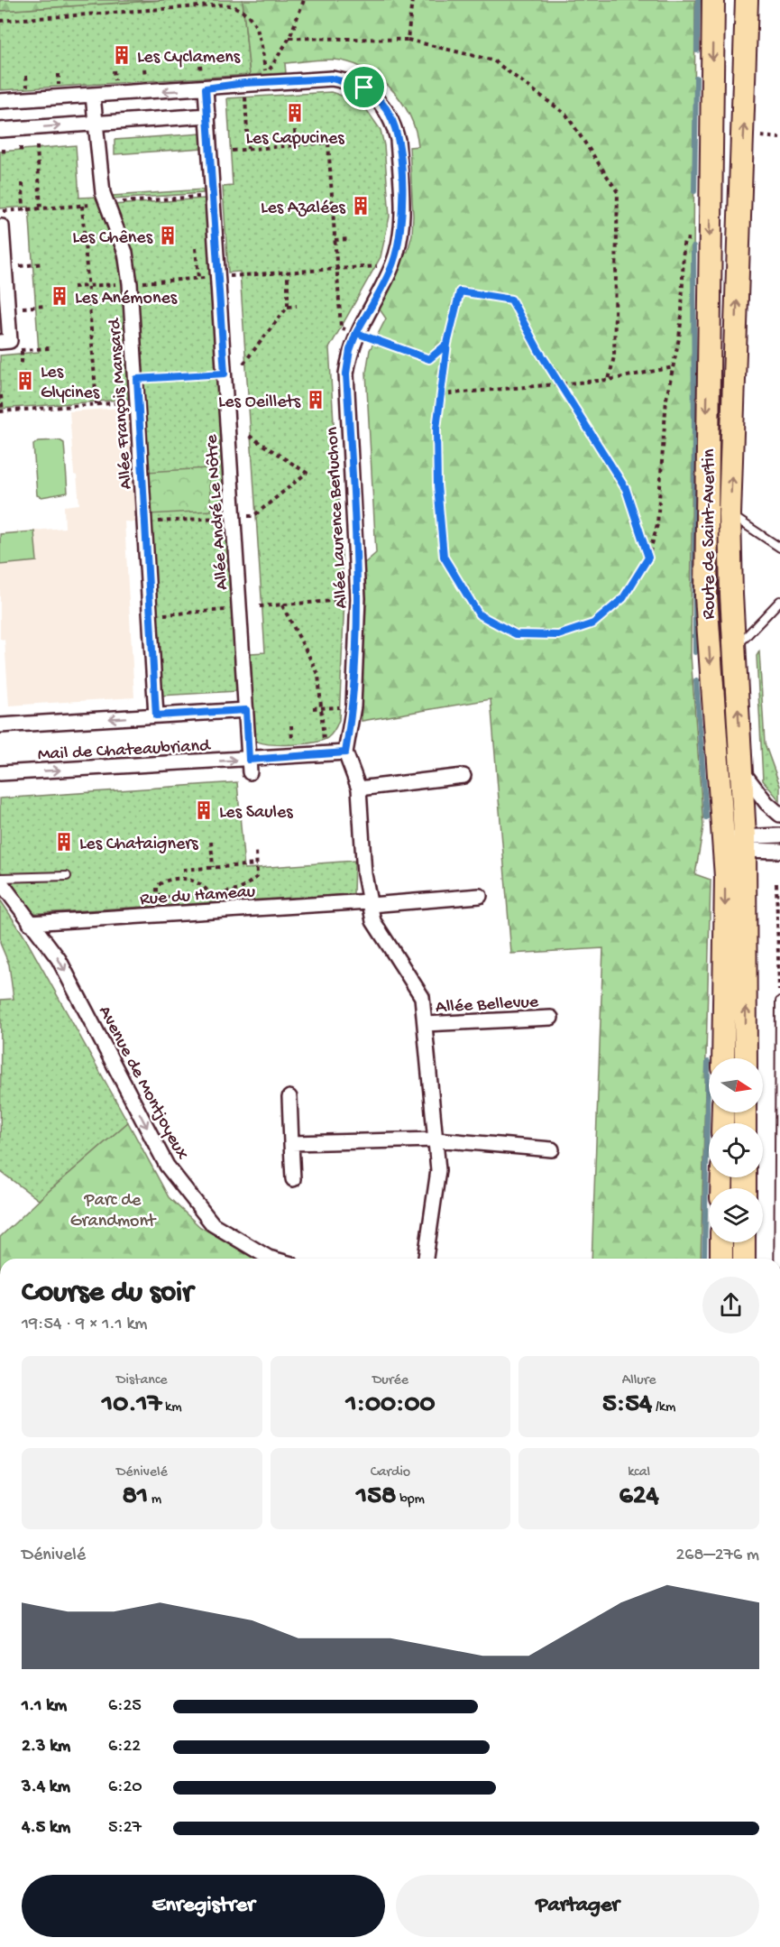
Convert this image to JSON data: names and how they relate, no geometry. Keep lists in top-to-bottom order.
{
  "streets": {
    "main road": ["Route de Saint-Avertin"],
    "street": [
      "Allée François Mansard",
      "Allée André Le Nôtre",
      "Allée Laurence Berluchon",
      "Mail de Chateaubriand",
      "Rue du Hameau",
      "Allée Bellevue",
      "Avenue de Montjoyeux"
    ]
  },
  "crossings": [
    ["Allée François Mansard", "Allée Laurence Berluchon"],
    ["Allée François Mansard", "Mail de Chateaubriand"],
    ["Allée André Le Nôtre", "Allée Laurence Berluchon"],
    ["Allée André Le Nôtre", "Mail de Chateaubriand"],
    ["Allée Laurence Berluchon", "Mail de Chateaubriand"],
    ["Allée Laurence Berluchon", "Allée Bellevue"],
    ["Mail de Chateaubriand", "Allée Bellevue"],
    ["Rue du Hameau", "Allée Bellevue"],
    ["Rue du Hameau", "Avenue de Montjoyeux"]
  ],
  "one_way": ["Avenue de Montjoyeux"],
  "parks": ["Parc de Grandmont"],
  "places": {
    "building": [
      "Les Cyclamens",
      "Les Capucines",
      "Les Azalées",
      "Les Chênes",
      "Les Anémones",
      "Les Glycines",
      "Les Oeillets",
      "Les Saules",
      "Les Chataigners"
    ]
  },
  "north": "right",
  "page": {
    "heading": ["Course du soir", "19:54 · 9 × 1.1 km"],
    "stats": [
      ["Distance", "10.17 km"],
      ["Durée", "1:00:00"],
      ["Allure", "5:54 /km"],
      ["Dénivelé", "81 m"],
      ["Cardio", "158 bpm"],
      ["kcal", "624"]
    ],
    "chart": ["Dénivelé", "268–276 m"],
    "list": [
      {
        "name": "1.1 km",
        "note": "6:25"
      },
      {
        "name": "2.3 km",
        "note": "6:22"
      },
      {
        "name": "3.4 km",
        "note": "6:20"
      },
      {
        "name": "4.5 km",
        "note": "5:27"
      }
    ],
    "buttons": ["Enregistrer", "Partager"]
  }
}
